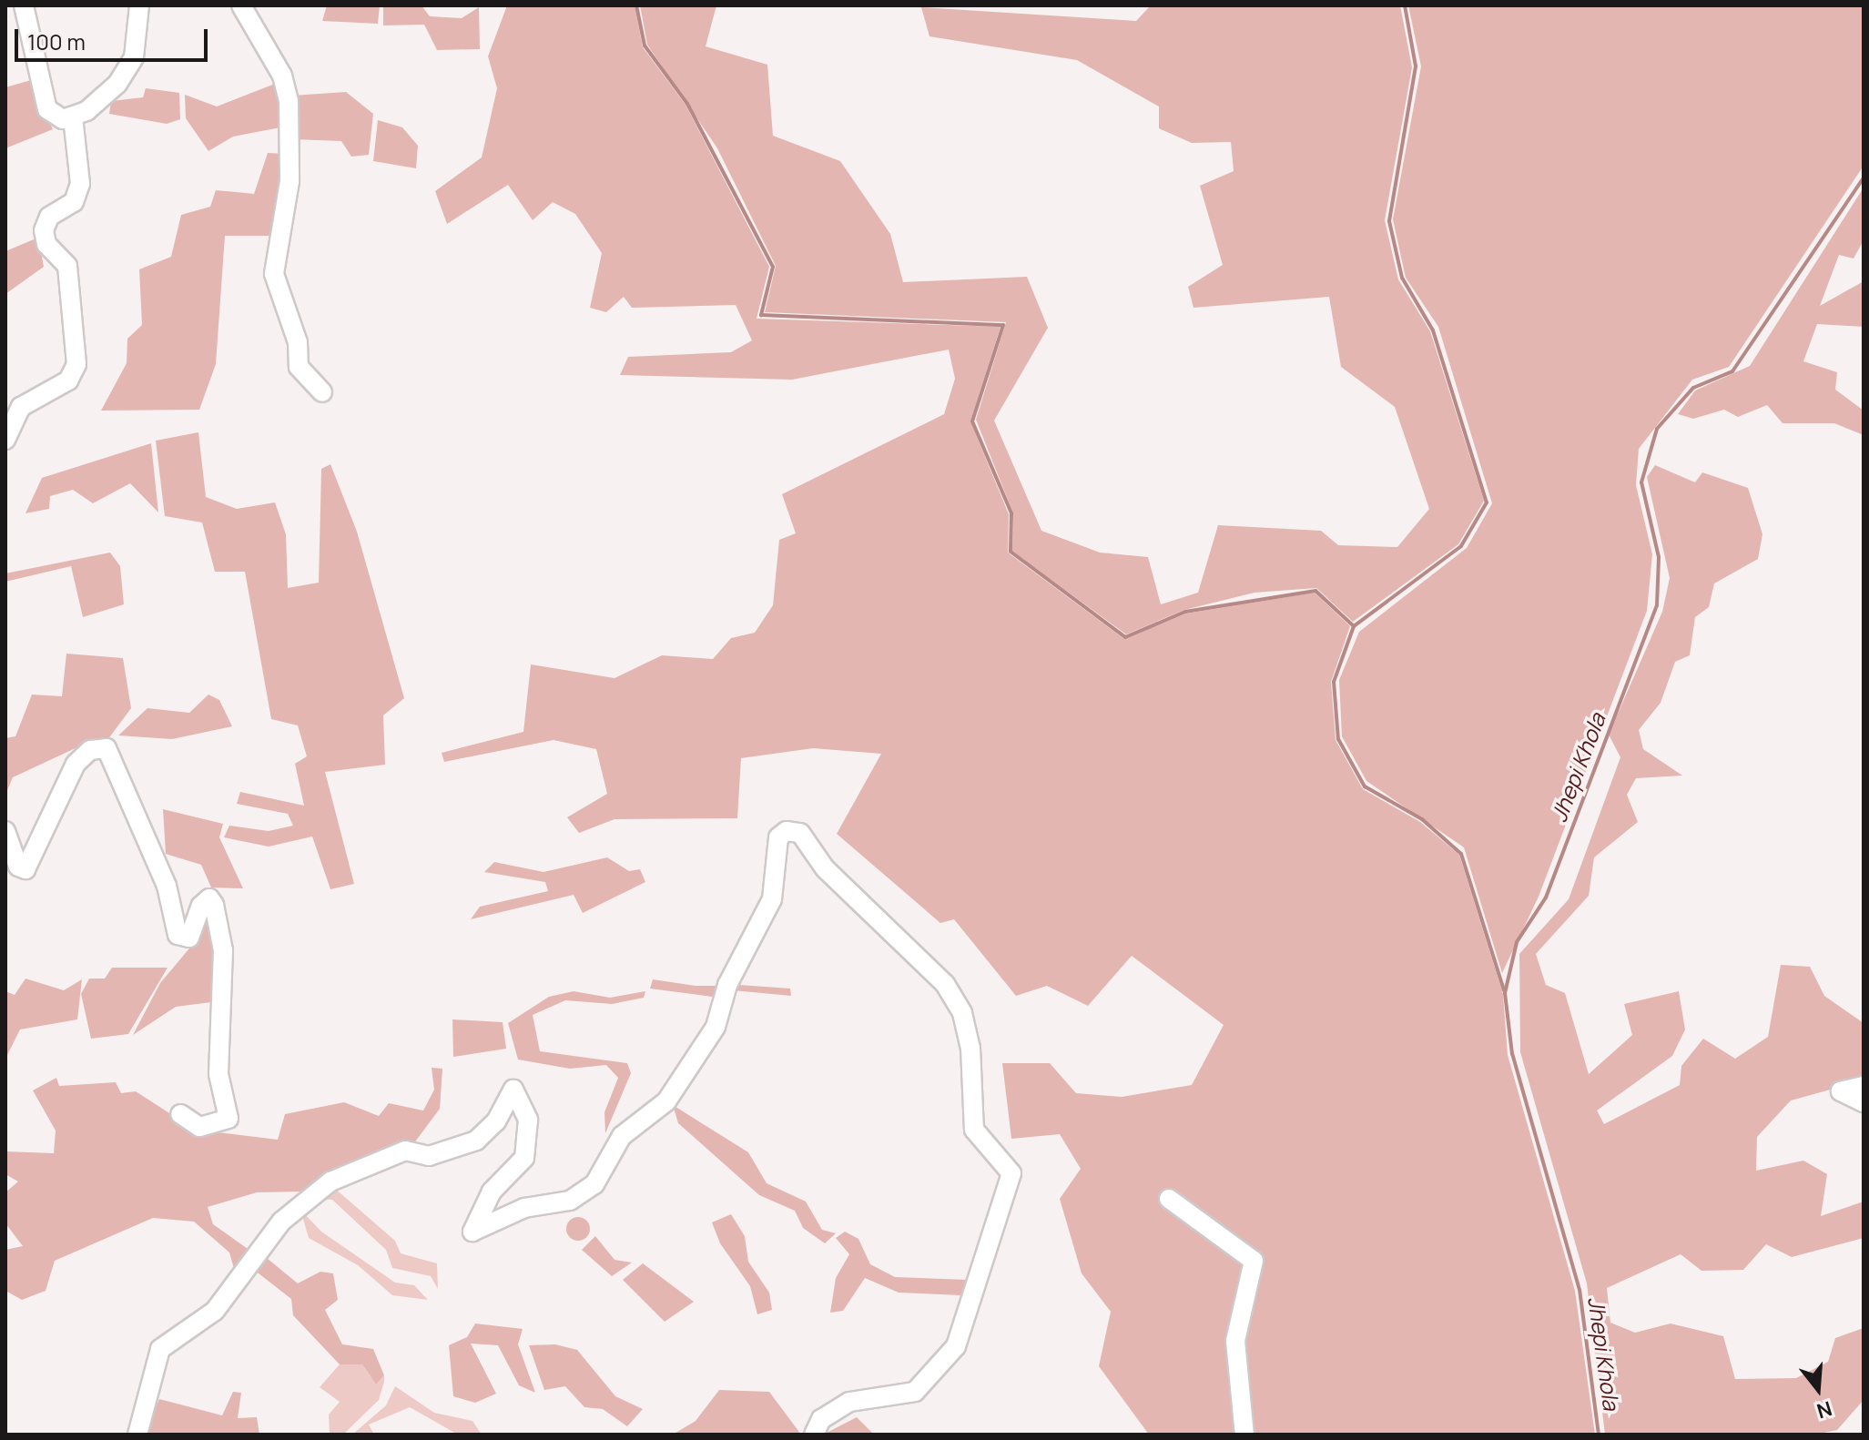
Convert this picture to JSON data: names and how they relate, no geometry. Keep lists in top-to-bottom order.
{
  "water": ["Jhepi Khola"],
  "scale_bar": "100 m",
  "north": "bottom"
}
